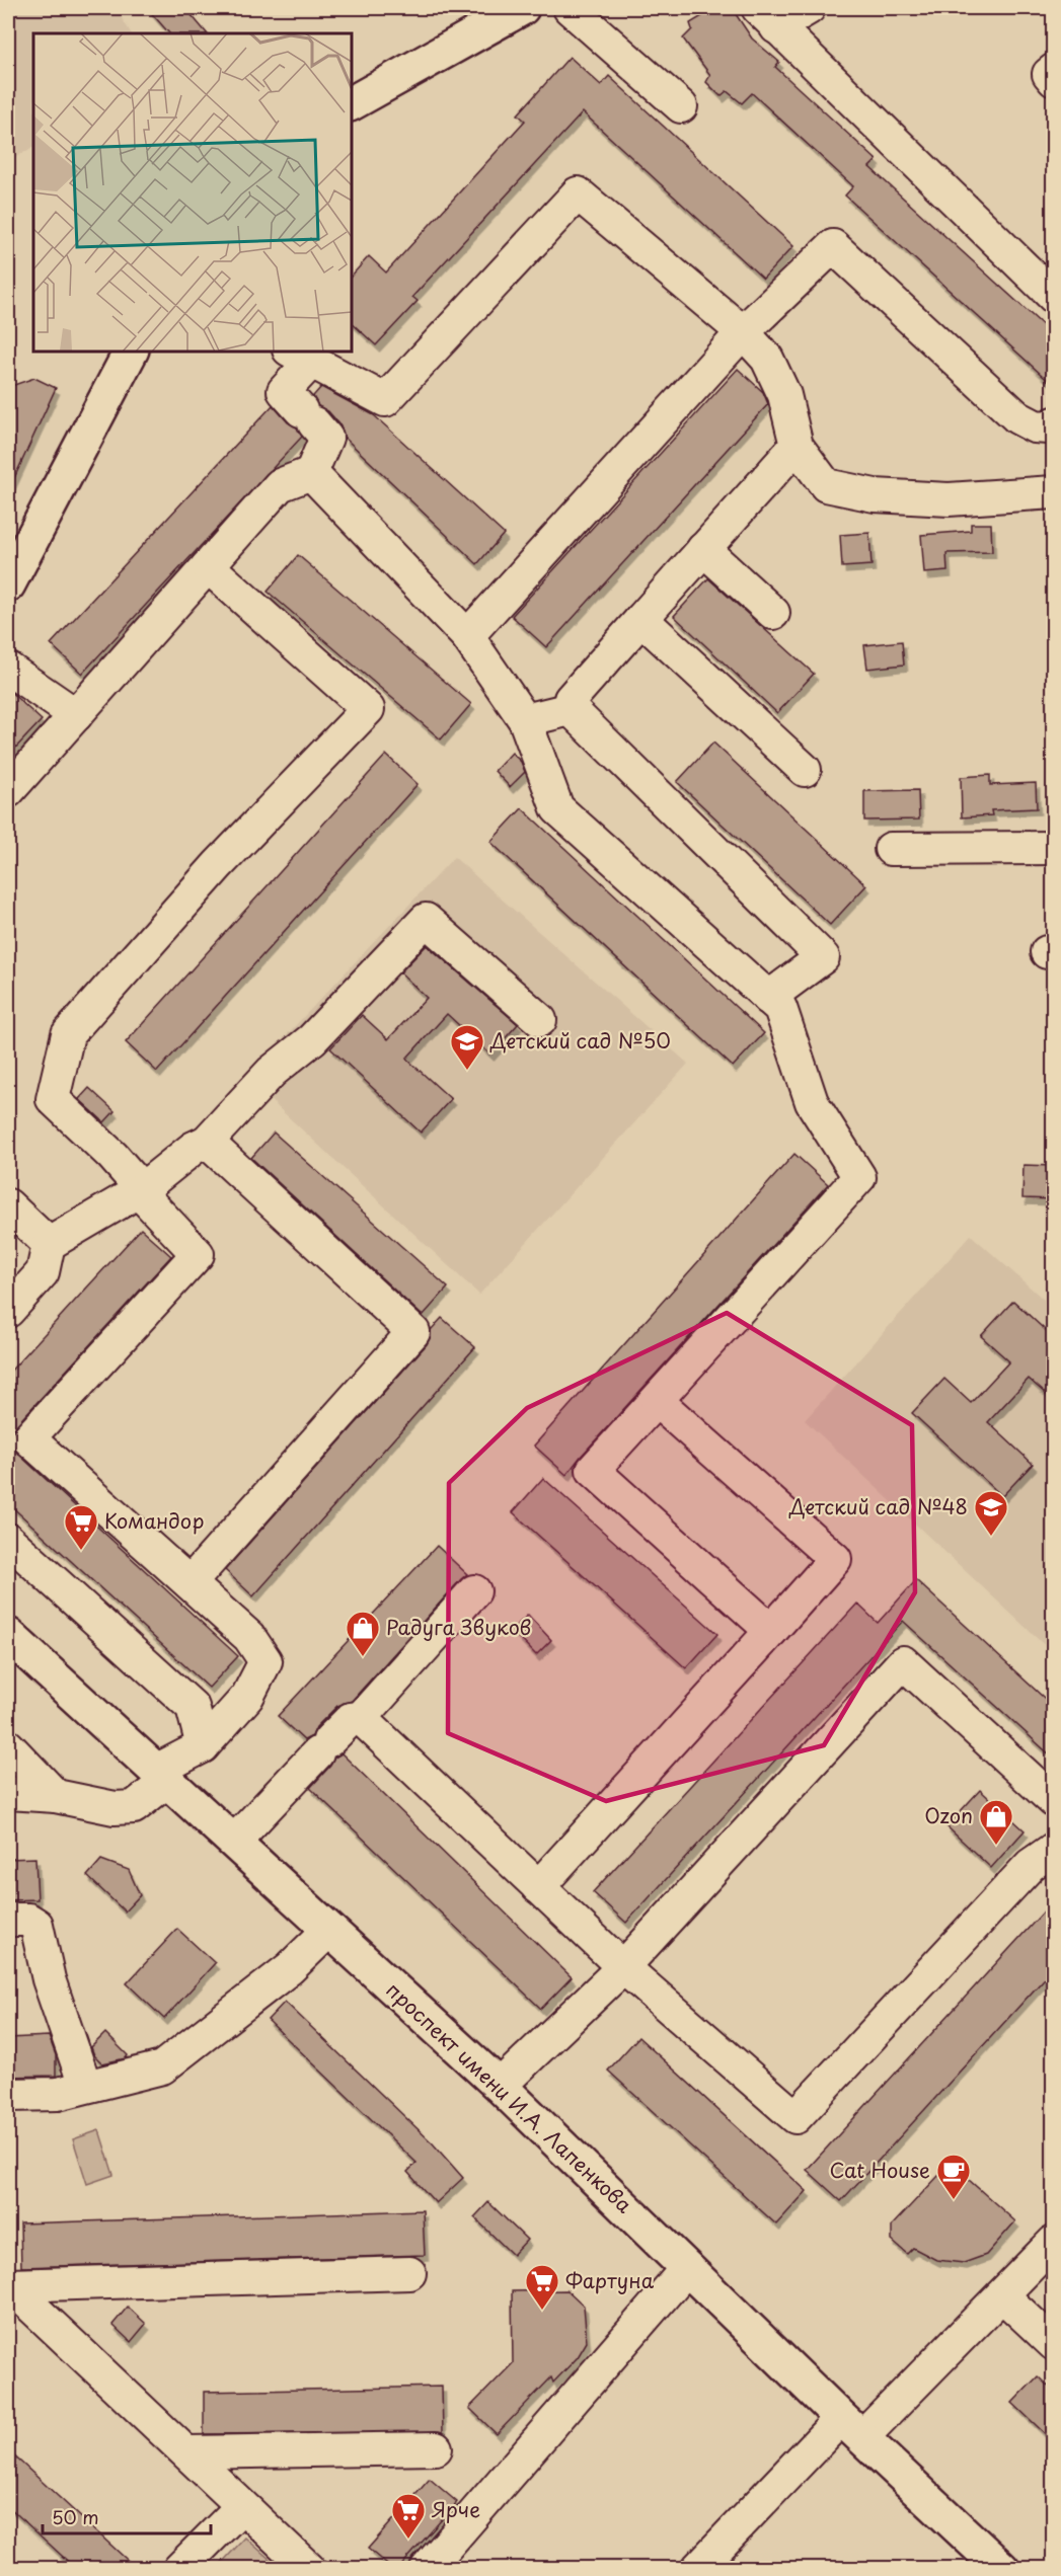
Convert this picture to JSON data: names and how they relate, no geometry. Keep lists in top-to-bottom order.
{
  "streets": {
    "main road": ["проспект имени И.А. Лапенкова"]
  },
  "places": {
    "school or university": ["Детский сад №50", "Детский сад №48"],
    "supermarket": ["Командор", "Фартуна", "Ярче"],
    "shop": ["Радуга Звуков", "Ozon"],
    "cafe": ["Cat House"]
  },
  "scale_bar": "50 m"
}
